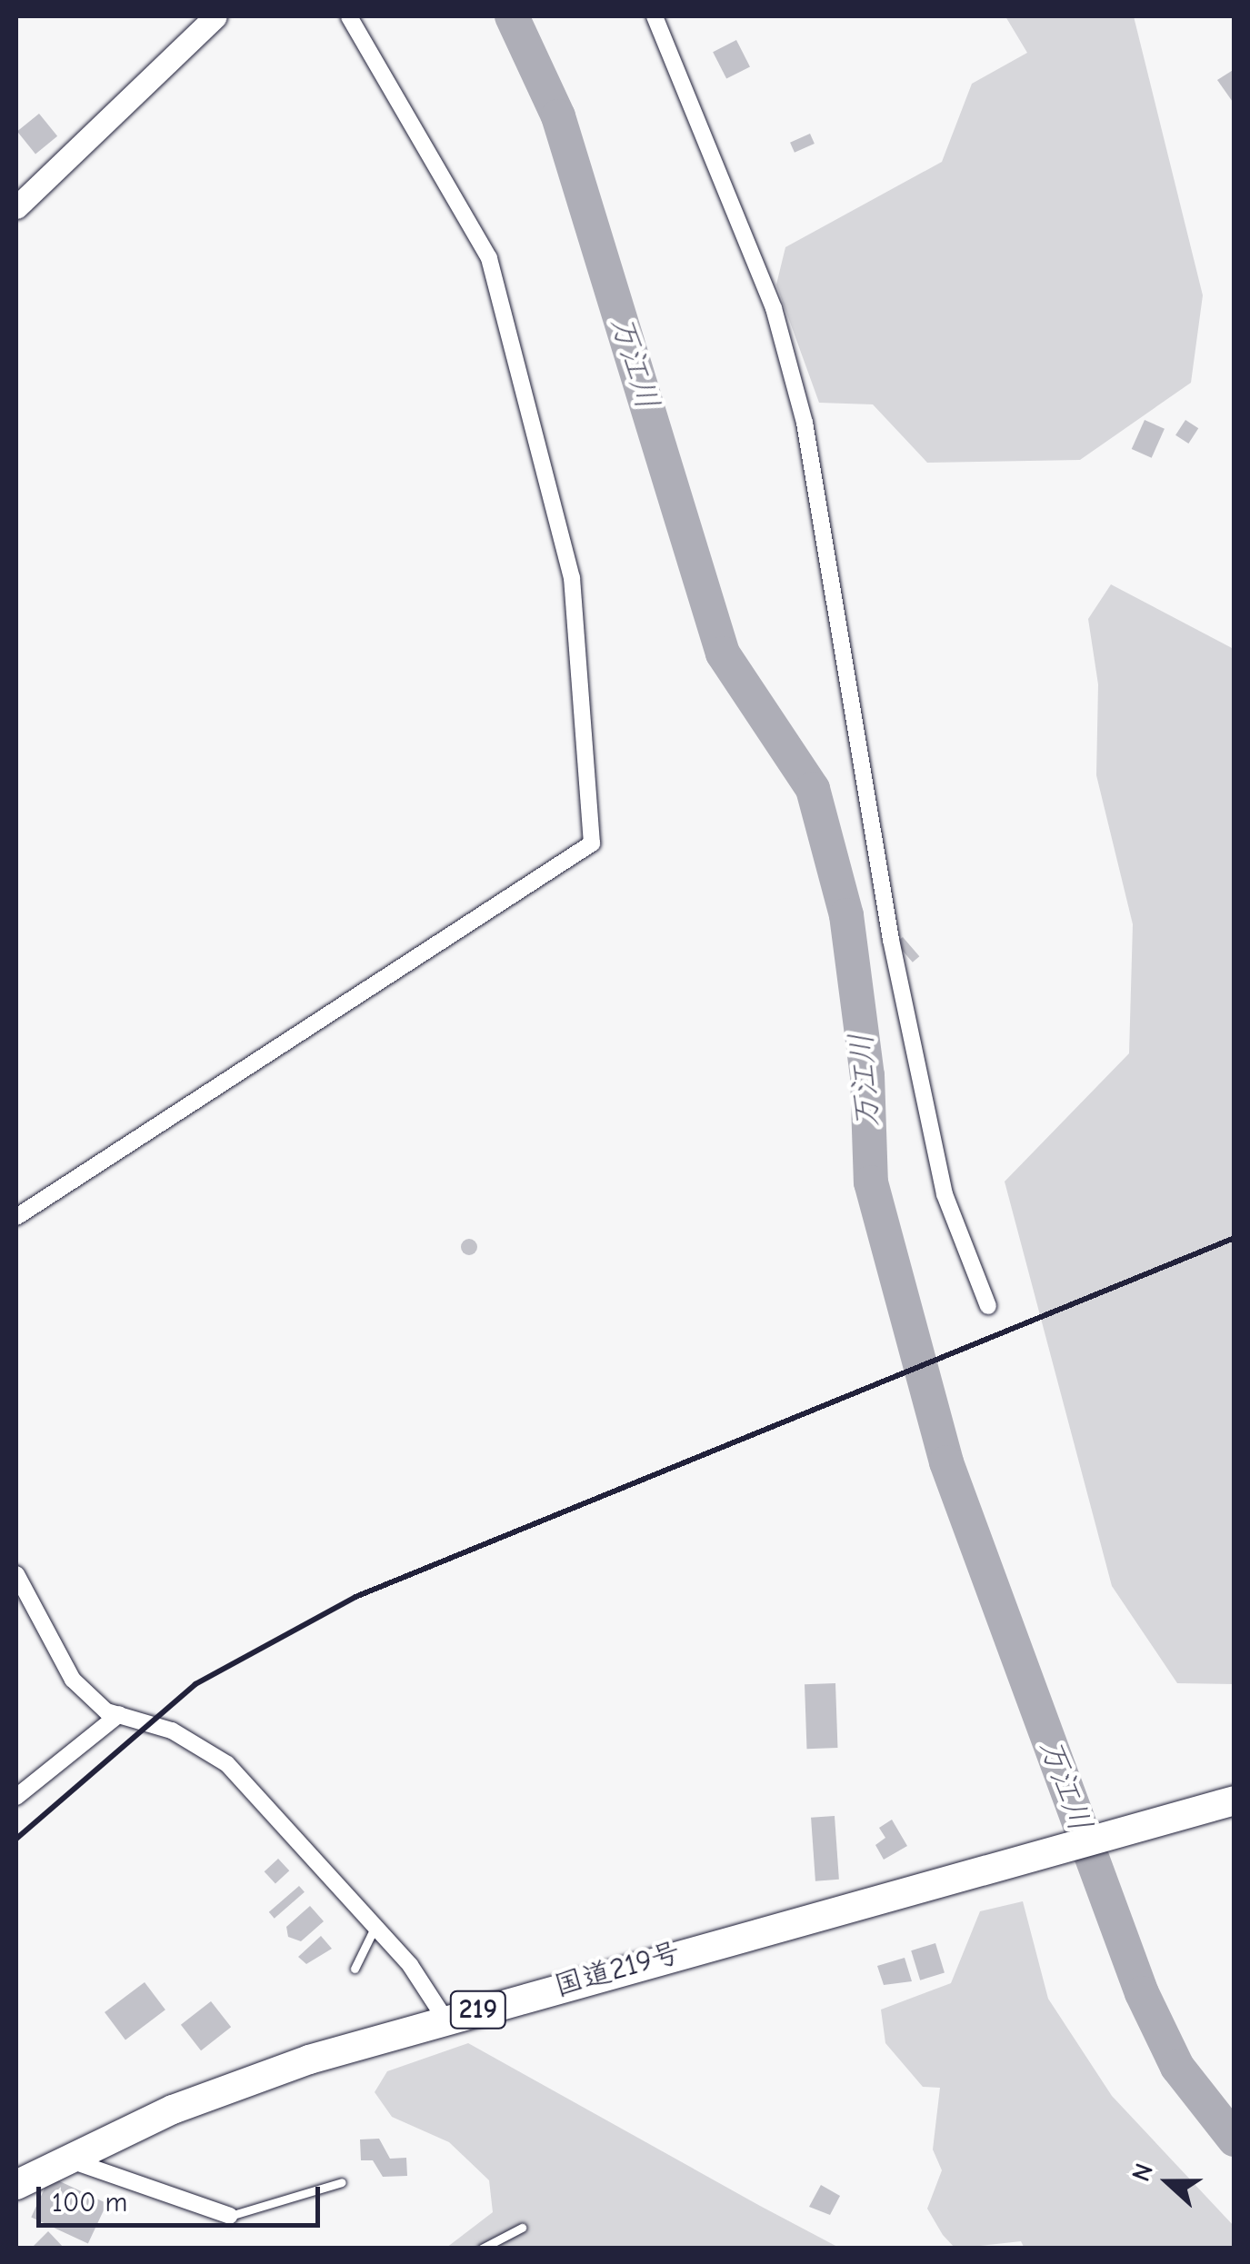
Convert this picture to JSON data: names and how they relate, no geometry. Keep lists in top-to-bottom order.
{
  "streets": {
    "highway": ["国道219号", "219"]
  },
  "water": ["万江川"],
  "scale_bar": "100 m",
  "north": "left"
}
